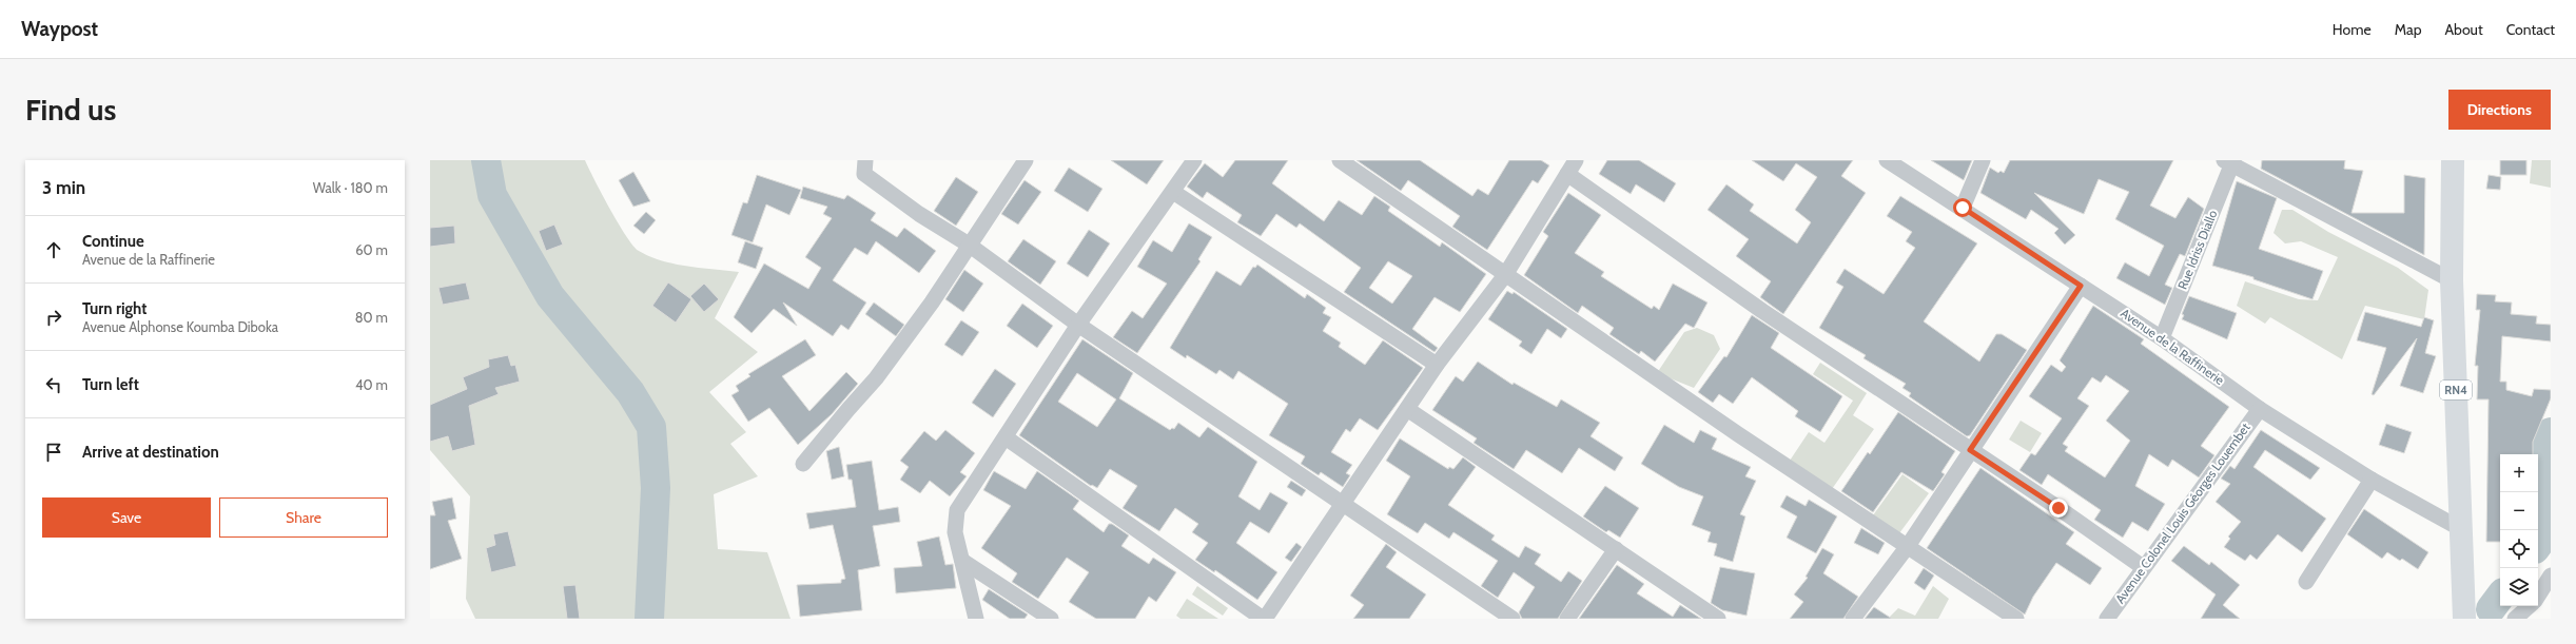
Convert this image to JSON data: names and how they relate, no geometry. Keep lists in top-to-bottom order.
{
  "streets": {
    "highway": ["RN4"],
    "street": ["Rue Idriss Diallo", "Avenue de la Raffinerie", "Avenue Colonel Louis Géorges Louembet"]
  },
  "crossings": [
    ["Rue Idriss Diallo", "Avenue de la Raffinerie"],
    ["Avenue de la Raffinerie", "RN4"],
    ["Avenue de la Raffinerie", "Avenue Colonel Louis Géorges Louembet"]
  ],
  "page": {
    "header": "Waypost",
    "nav": [
      "Home",
      "Map",
      "About",
      "Contact"
    ],
    "buttons": [
      "Directions",
      ["Save", "Share"]
    ],
    "title": "Find us",
    "heading": ["3 min", "Walk · 180 m"],
    "list": [
      ["Continue", "Avenue de la Raffinerie", "60 m"],
      ["Turn right", "Avenue Alphonse Koumba Diboka", "80 m"],
      ["Turn left", "40 m"],
      "Arrive at destination"
    ],
    "map_buttons": ["+", "−"]
  }
}
